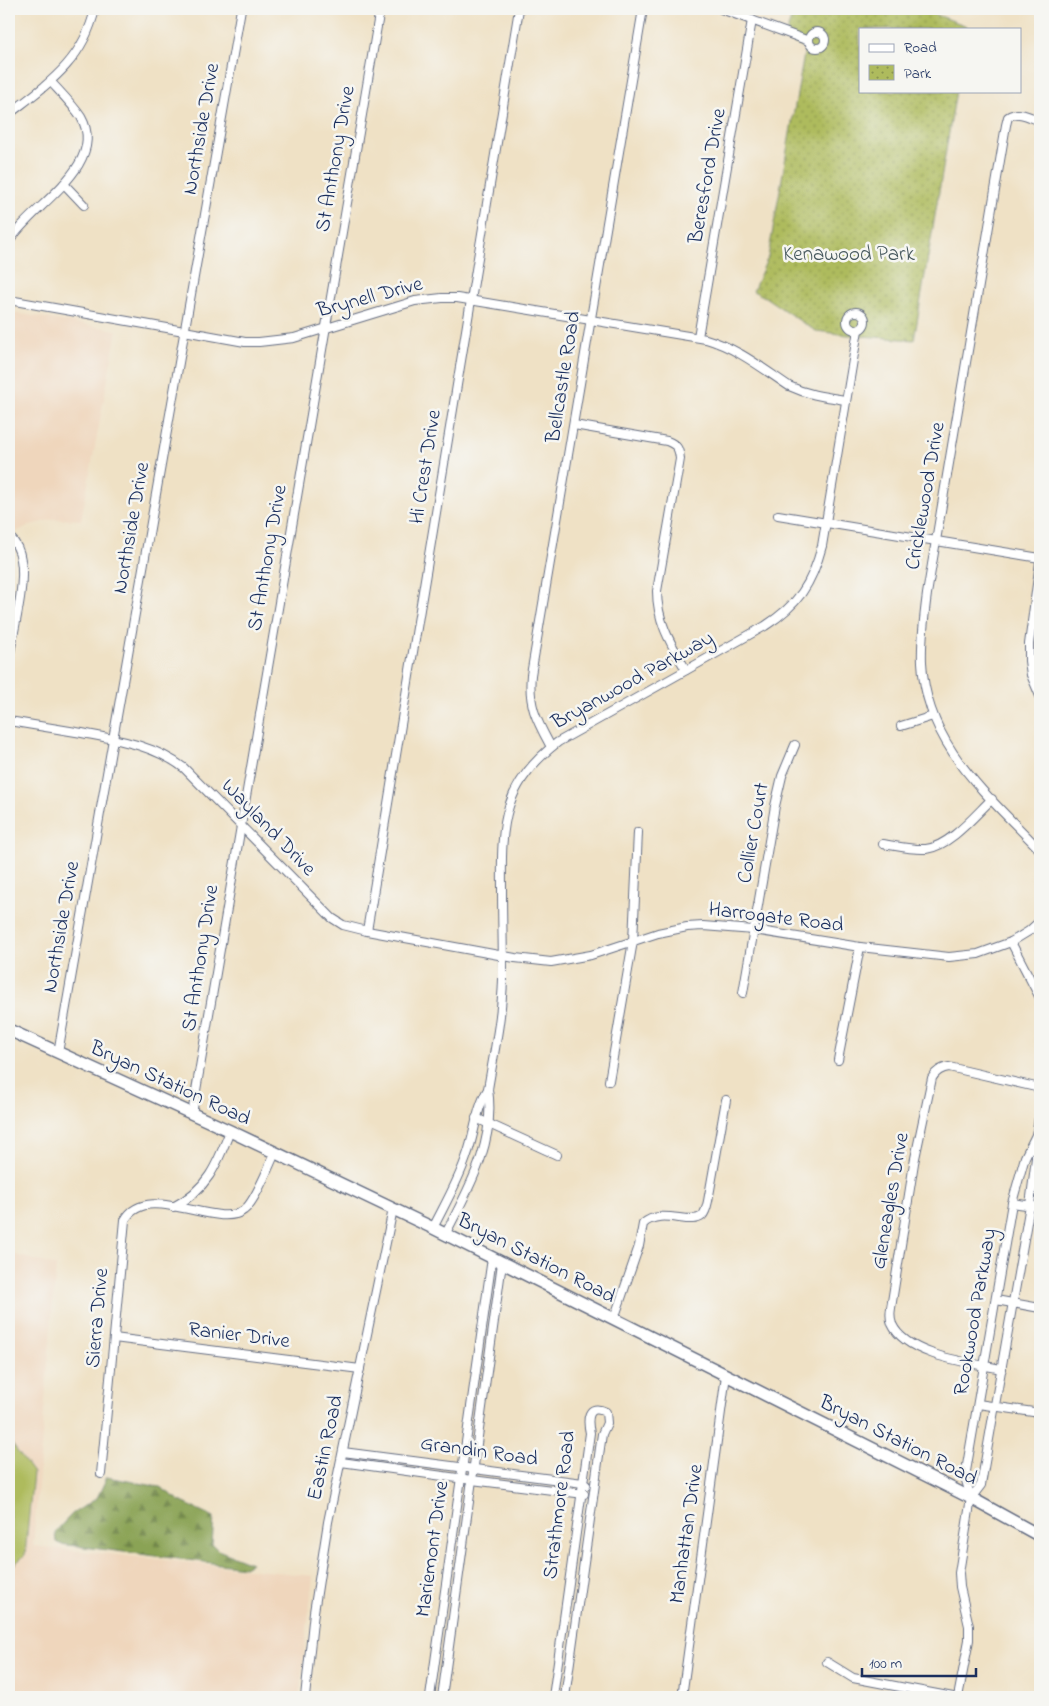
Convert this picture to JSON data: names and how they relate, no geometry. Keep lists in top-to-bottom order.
{
  "streets": {
    "main road": ["Bryan Station Road"],
    "street": [
      "Northside Drive",
      "St Anthony Drive",
      "Beresford Drive",
      "Brynell Drive",
      "Bellcastle Road",
      "Hi Crest Drive",
      "Cricklewood Drive",
      "Bryanwood Parkway",
      "Wayland Drive",
      "Collier Court",
      "Harrogate Road",
      "Gleneagles Drive",
      "Rookwood Parkway",
      "Sierra Drive",
      "Ranier Drive",
      "Eastin Road",
      "Grandin Road",
      "Strathmore Road",
      "Manhattan Drive",
      "Mariemont Drive"
    ]
  },
  "crossings": [
    ["Northside Drive", "Brynell Drive"],
    ["Northside Drive", "Wayland Drive"],
    ["Northside Drive", "Bryan Station Road"],
    ["St Anthony Drive", "Brynell Drive"],
    ["St Anthony Drive", "Wayland Drive"],
    ["St Anthony Drive", "Bryan Station Road"],
    ["Beresford Drive", "Brynell Drive"],
    ["Brynell Drive", "Bellcastle Road"],
    ["Brynell Drive", "Hi Crest Drive"],
    ["Brynell Drive", "Bryanwood Parkway"],
    ["Bellcastle Road", "Bryanwood Parkway"],
    ["Hi Crest Drive", "Wayland Drive"],
    ["Bryanwood Parkway", "Wayland Drive"],
    ["Bryanwood Parkway", "Harrogate Road"],
    ["Bryanwood Parkway", "Bryan Station Road"],
    ["Wayland Drive", "Harrogate Road"],
    ["Collier Court", "Harrogate Road"],
    ["Bryan Station Road", "Rookwood Parkway"],
    ["Bryan Station Road", "Sierra Drive"],
    ["Bryan Station Road", "Eastin Road"],
    ["Bryan Station Road", "Manhattan Drive"],
    ["Bryan Station Road", "Mariemont Drive"],
    ["Gleneagles Drive", "Rookwood Parkway"],
    ["Sierra Drive", "Ranier Drive"],
    ["Ranier Drive", "Eastin Road"],
    ["Eastin Road", "Grandin Road"],
    ["Grandin Road", "Strathmore Road"],
    ["Grandin Road", "Mariemont Drive"]
  ],
  "parks": ["Kenawood Park"],
  "legend": ["Road", "Park"],
  "scale_bar": "100 m"
}
